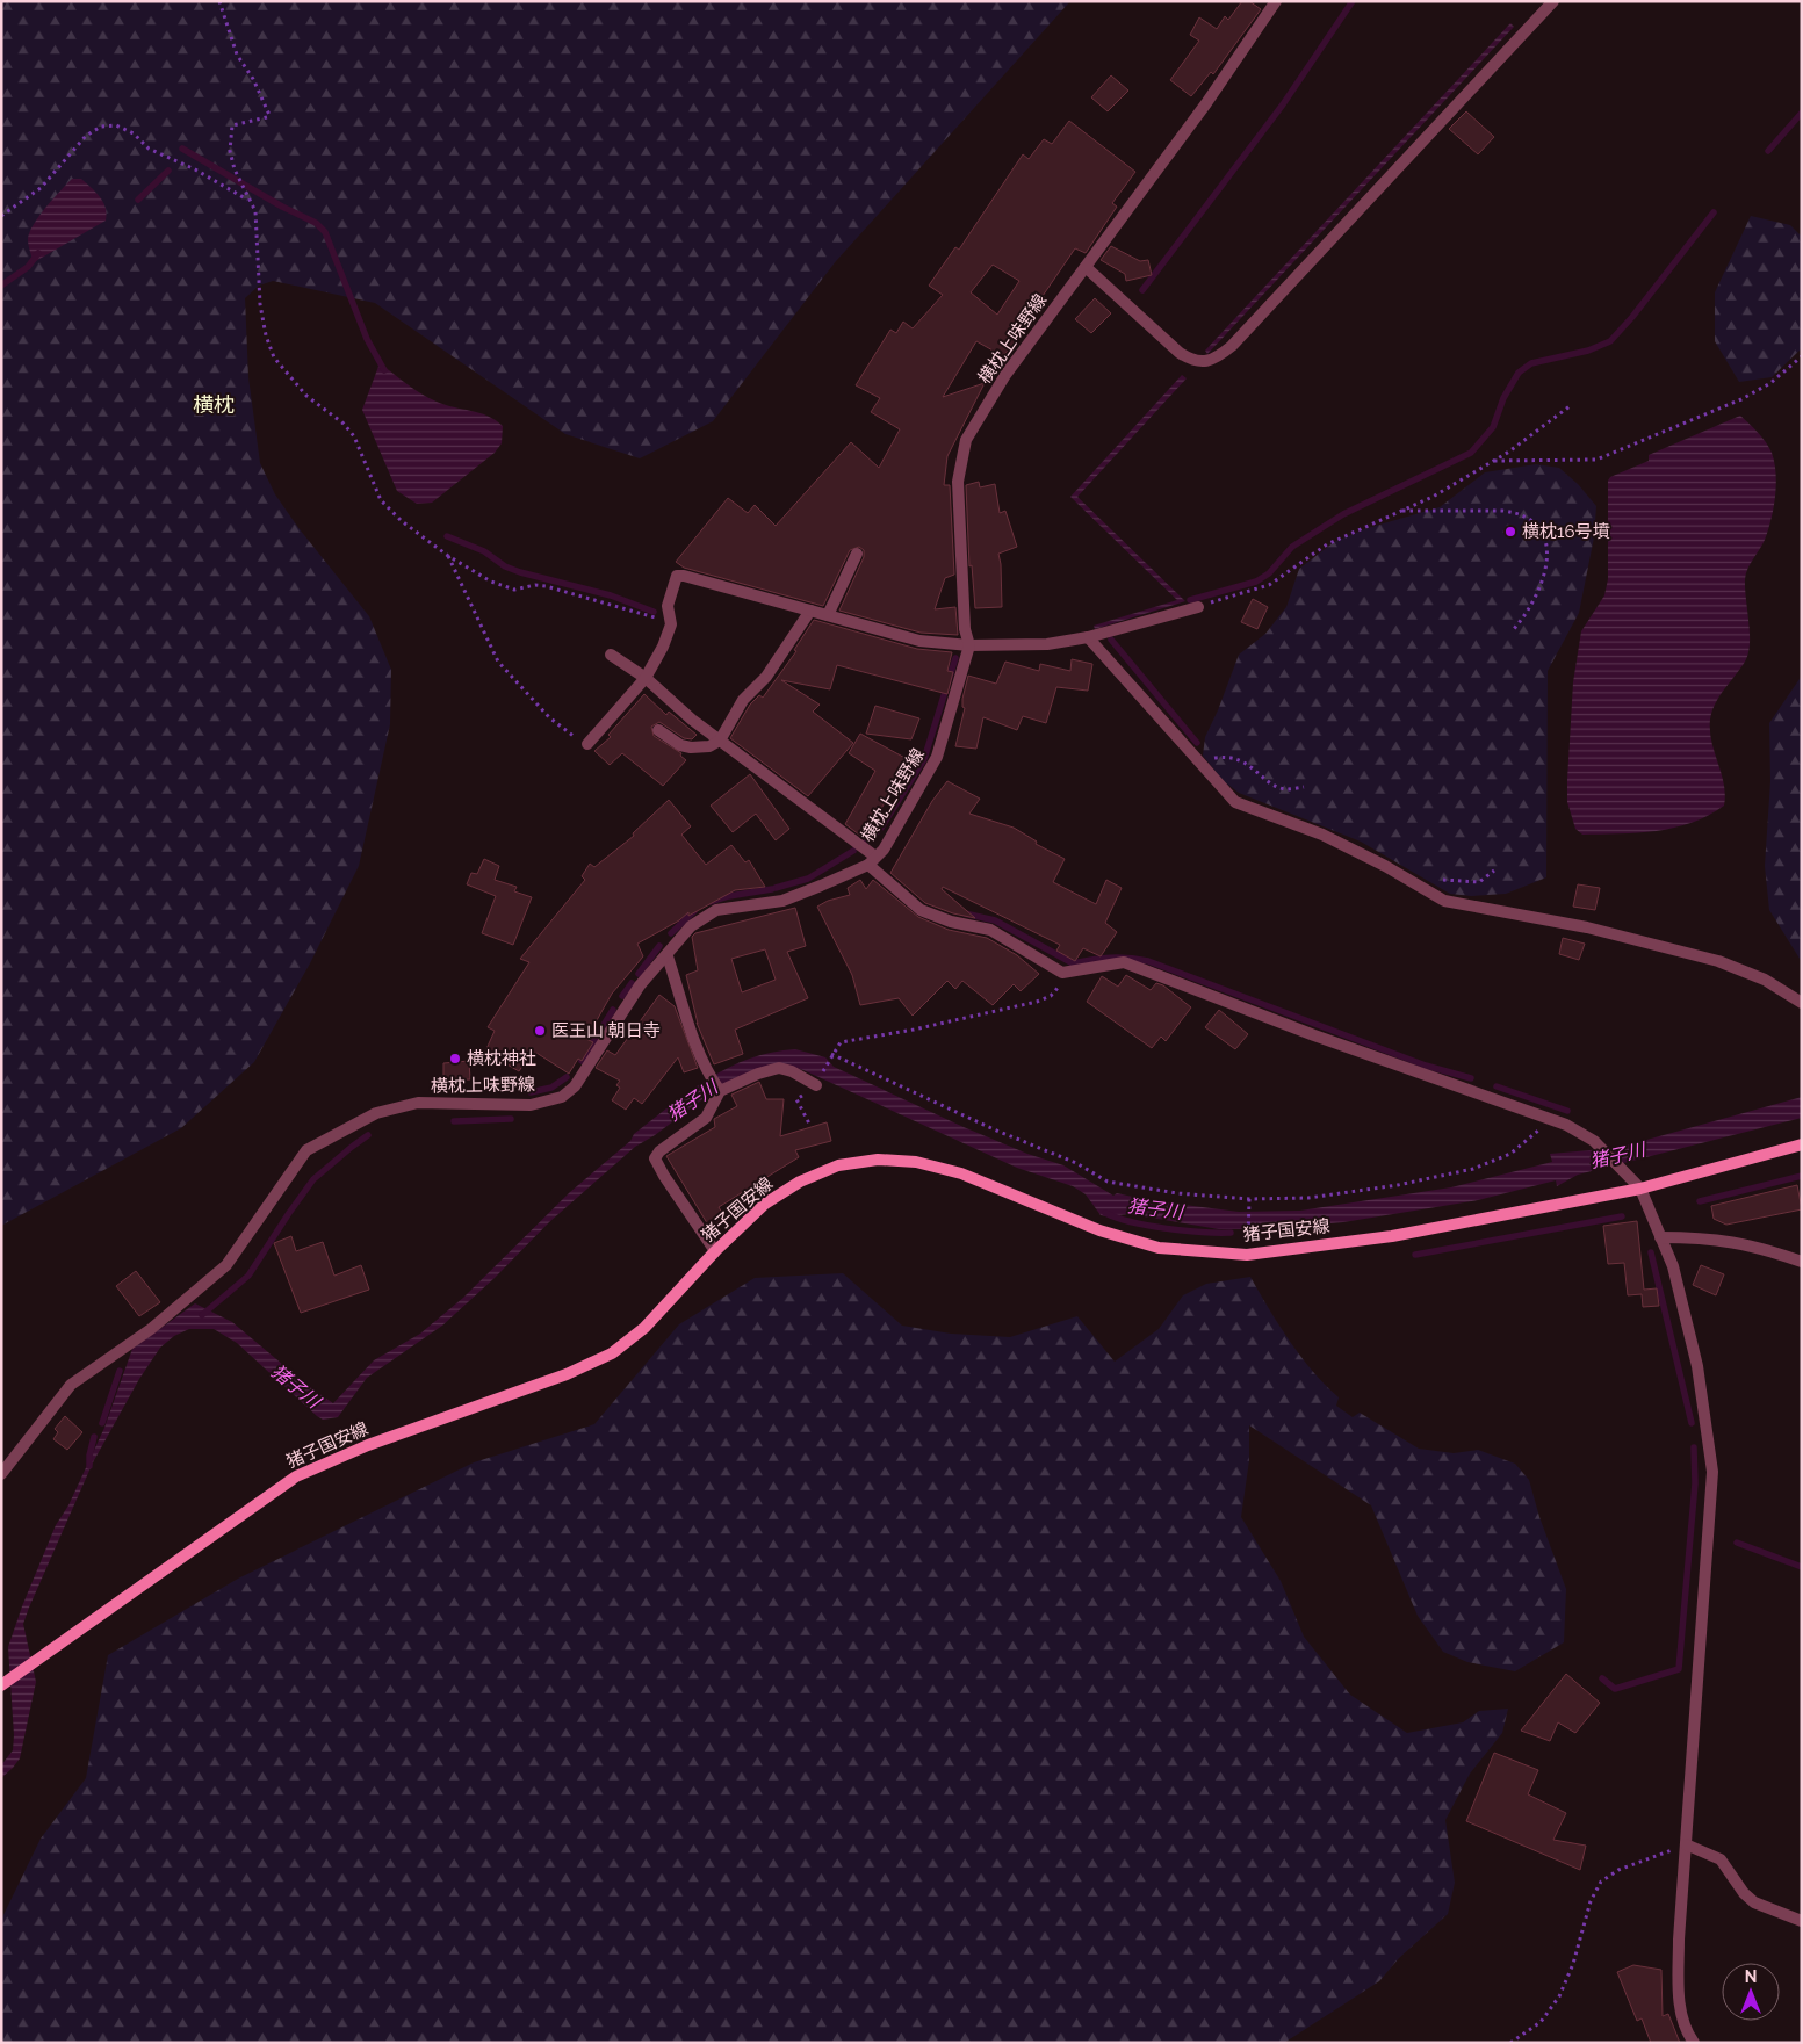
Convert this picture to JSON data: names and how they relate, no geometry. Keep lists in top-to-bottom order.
{
  "streets": {
    "main road": ["猪子国安線"],
    "street": ["横枕上味野線"]
  },
  "districts": ["横枕"],
  "water": ["猪子川"],
  "places": ["横枕16号墳", "医王山 朝日寺", "横枕神社"],
  "north": "top"
}
